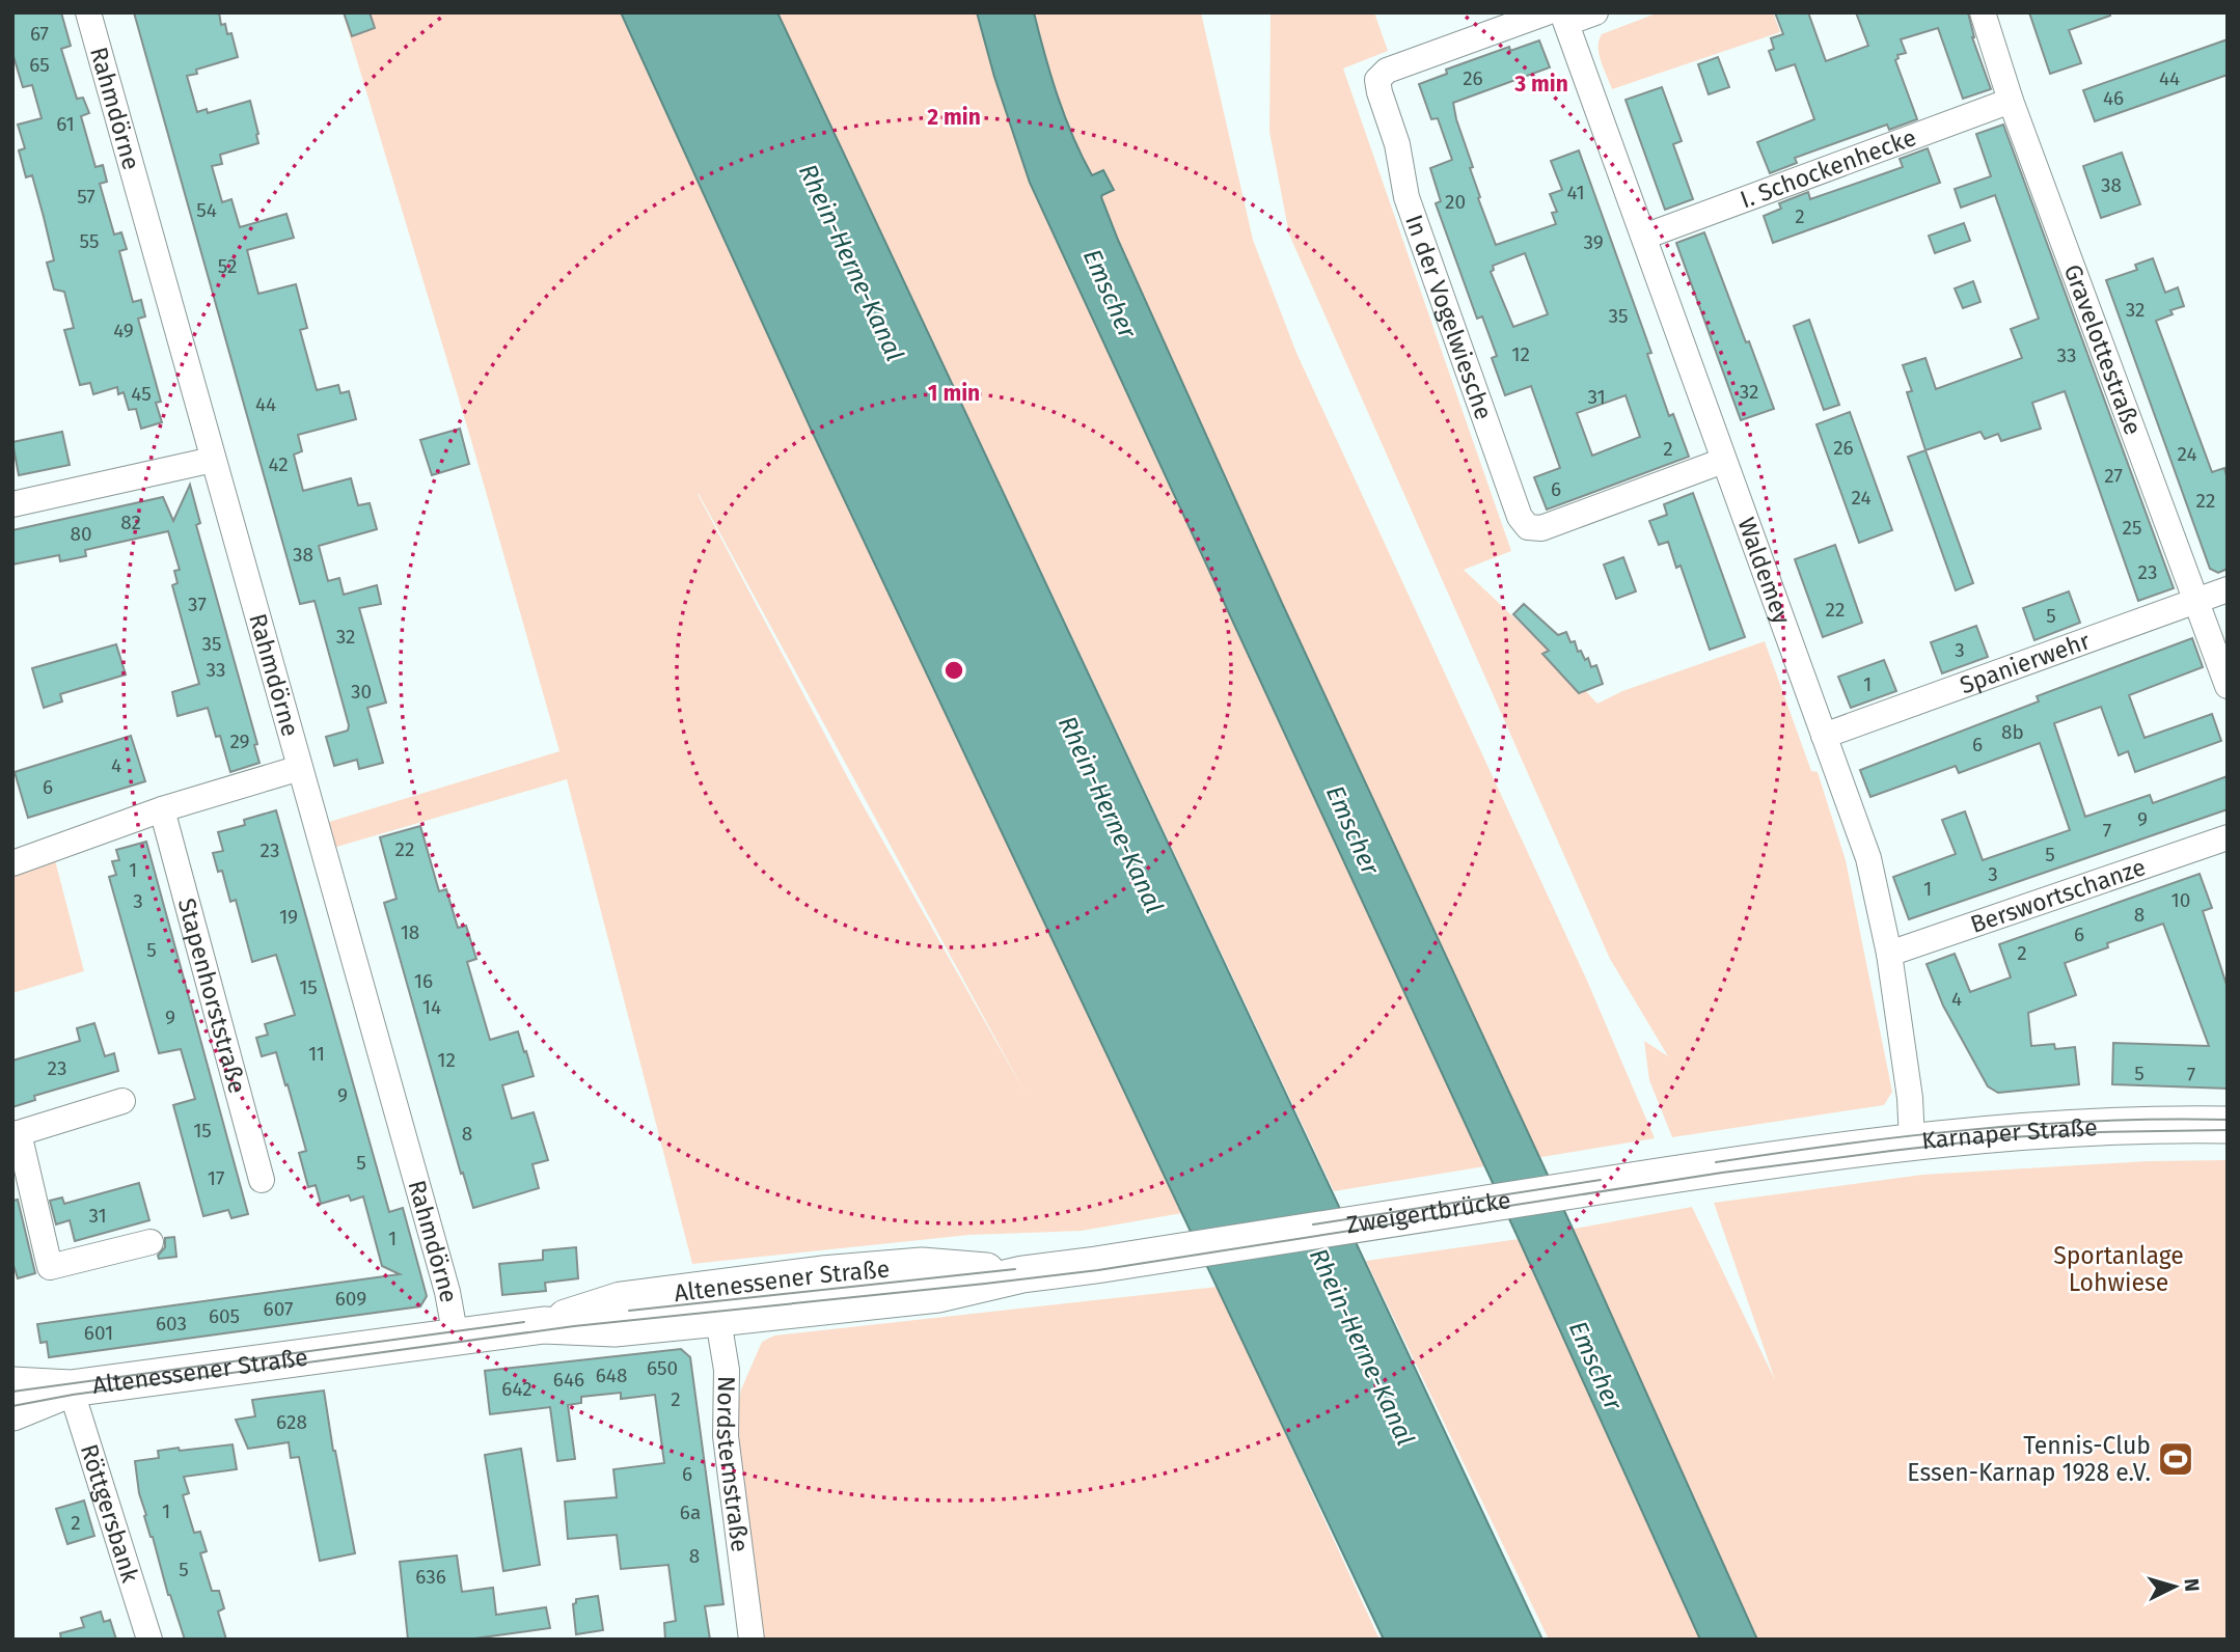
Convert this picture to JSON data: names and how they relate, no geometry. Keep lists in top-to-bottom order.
{
  "streets": {
    "main road": ["Karnaper Straße", "Zweigertbrücke", "Altenessener Straße"],
    "street": [
      "Rahmdörne",
      "I. Schockenhecke",
      "In der Vogelwiesche",
      "Gravelottestraße",
      "Waldemey",
      "Spanierwehr",
      "Berswortschanze",
      "Stapenhorststraße",
      "Nordsternstraße",
      "Röttgersbank"
    ]
  },
  "crossings": [
    ["Rahmdörne", "Altenessener Straße"],
    ["I. Schockenhecke", "Gravelottestraße"],
    ["I. Schockenhecke", "Waldemey"],
    ["In der Vogelwiesche", "Waldemey"],
    ["Gravelottestraße", "Spanierwehr"],
    ["Waldemey", "Spanierwehr"],
    ["Waldemey", "Berswortschanze"],
    ["Waldemey", "Karnaper Straße"],
    ["Karnaper Straße", "Zweigertbrücke"],
    ["Zweigertbrücke", "Altenessener Straße"],
    ["Altenessener Straße", "Nordsternstraße"],
    ["Altenessener Straße", "Röttgersbank"]
  ],
  "water": ["Rhein-Herne-Kanal", "Emscher"],
  "parks": ["Sportanlage Lohwiese"],
  "places": {
    "sports": ["Tennis-Club Essen-Karnap 1928 e.V."]
  },
  "house_numbers": [
    "67",
    "65",
    "26",
    "44",
    "46",
    "61",
    "38",
    "41",
    "57",
    "20",
    "54",
    "2",
    "55",
    "39",
    "52",
    "32",
    "35",
    "49",
    "12",
    "33",
    "32",
    "45",
    "31",
    "44",
    "26",
    "2",
    "24",
    "42",
    "27",
    "6",
    "24",
    "22",
    "82",
    "25",
    "80",
    "38",
    "23",
    "37",
    "22",
    "5",
    "32",
    "35",
    "3",
    "33",
    "1",
    "30",
    "8b",
    "29",
    "6",
    "4",
    "6",
    "9",
    "7",
    "22",
    "23",
    "5",
    "1",
    "3",
    "1",
    "10",
    "3",
    "8",
    "19",
    "18",
    "6",
    "5",
    "2",
    "16",
    "15",
    "4",
    "14",
    "9",
    "11",
    "12",
    "23",
    "5",
    "7",
    "9",
    "15",
    "8",
    "5",
    "17",
    "31",
    "1",
    "609",
    "607",
    "605",
    "603",
    "601",
    "650",
    "648",
    "646",
    "642",
    "2",
    "628",
    "6",
    "1",
    "6a",
    "2",
    "8",
    "5",
    "636"
  ],
  "north": "right",
  "rings": ["3 min", "2 min", "1 min"]
}
